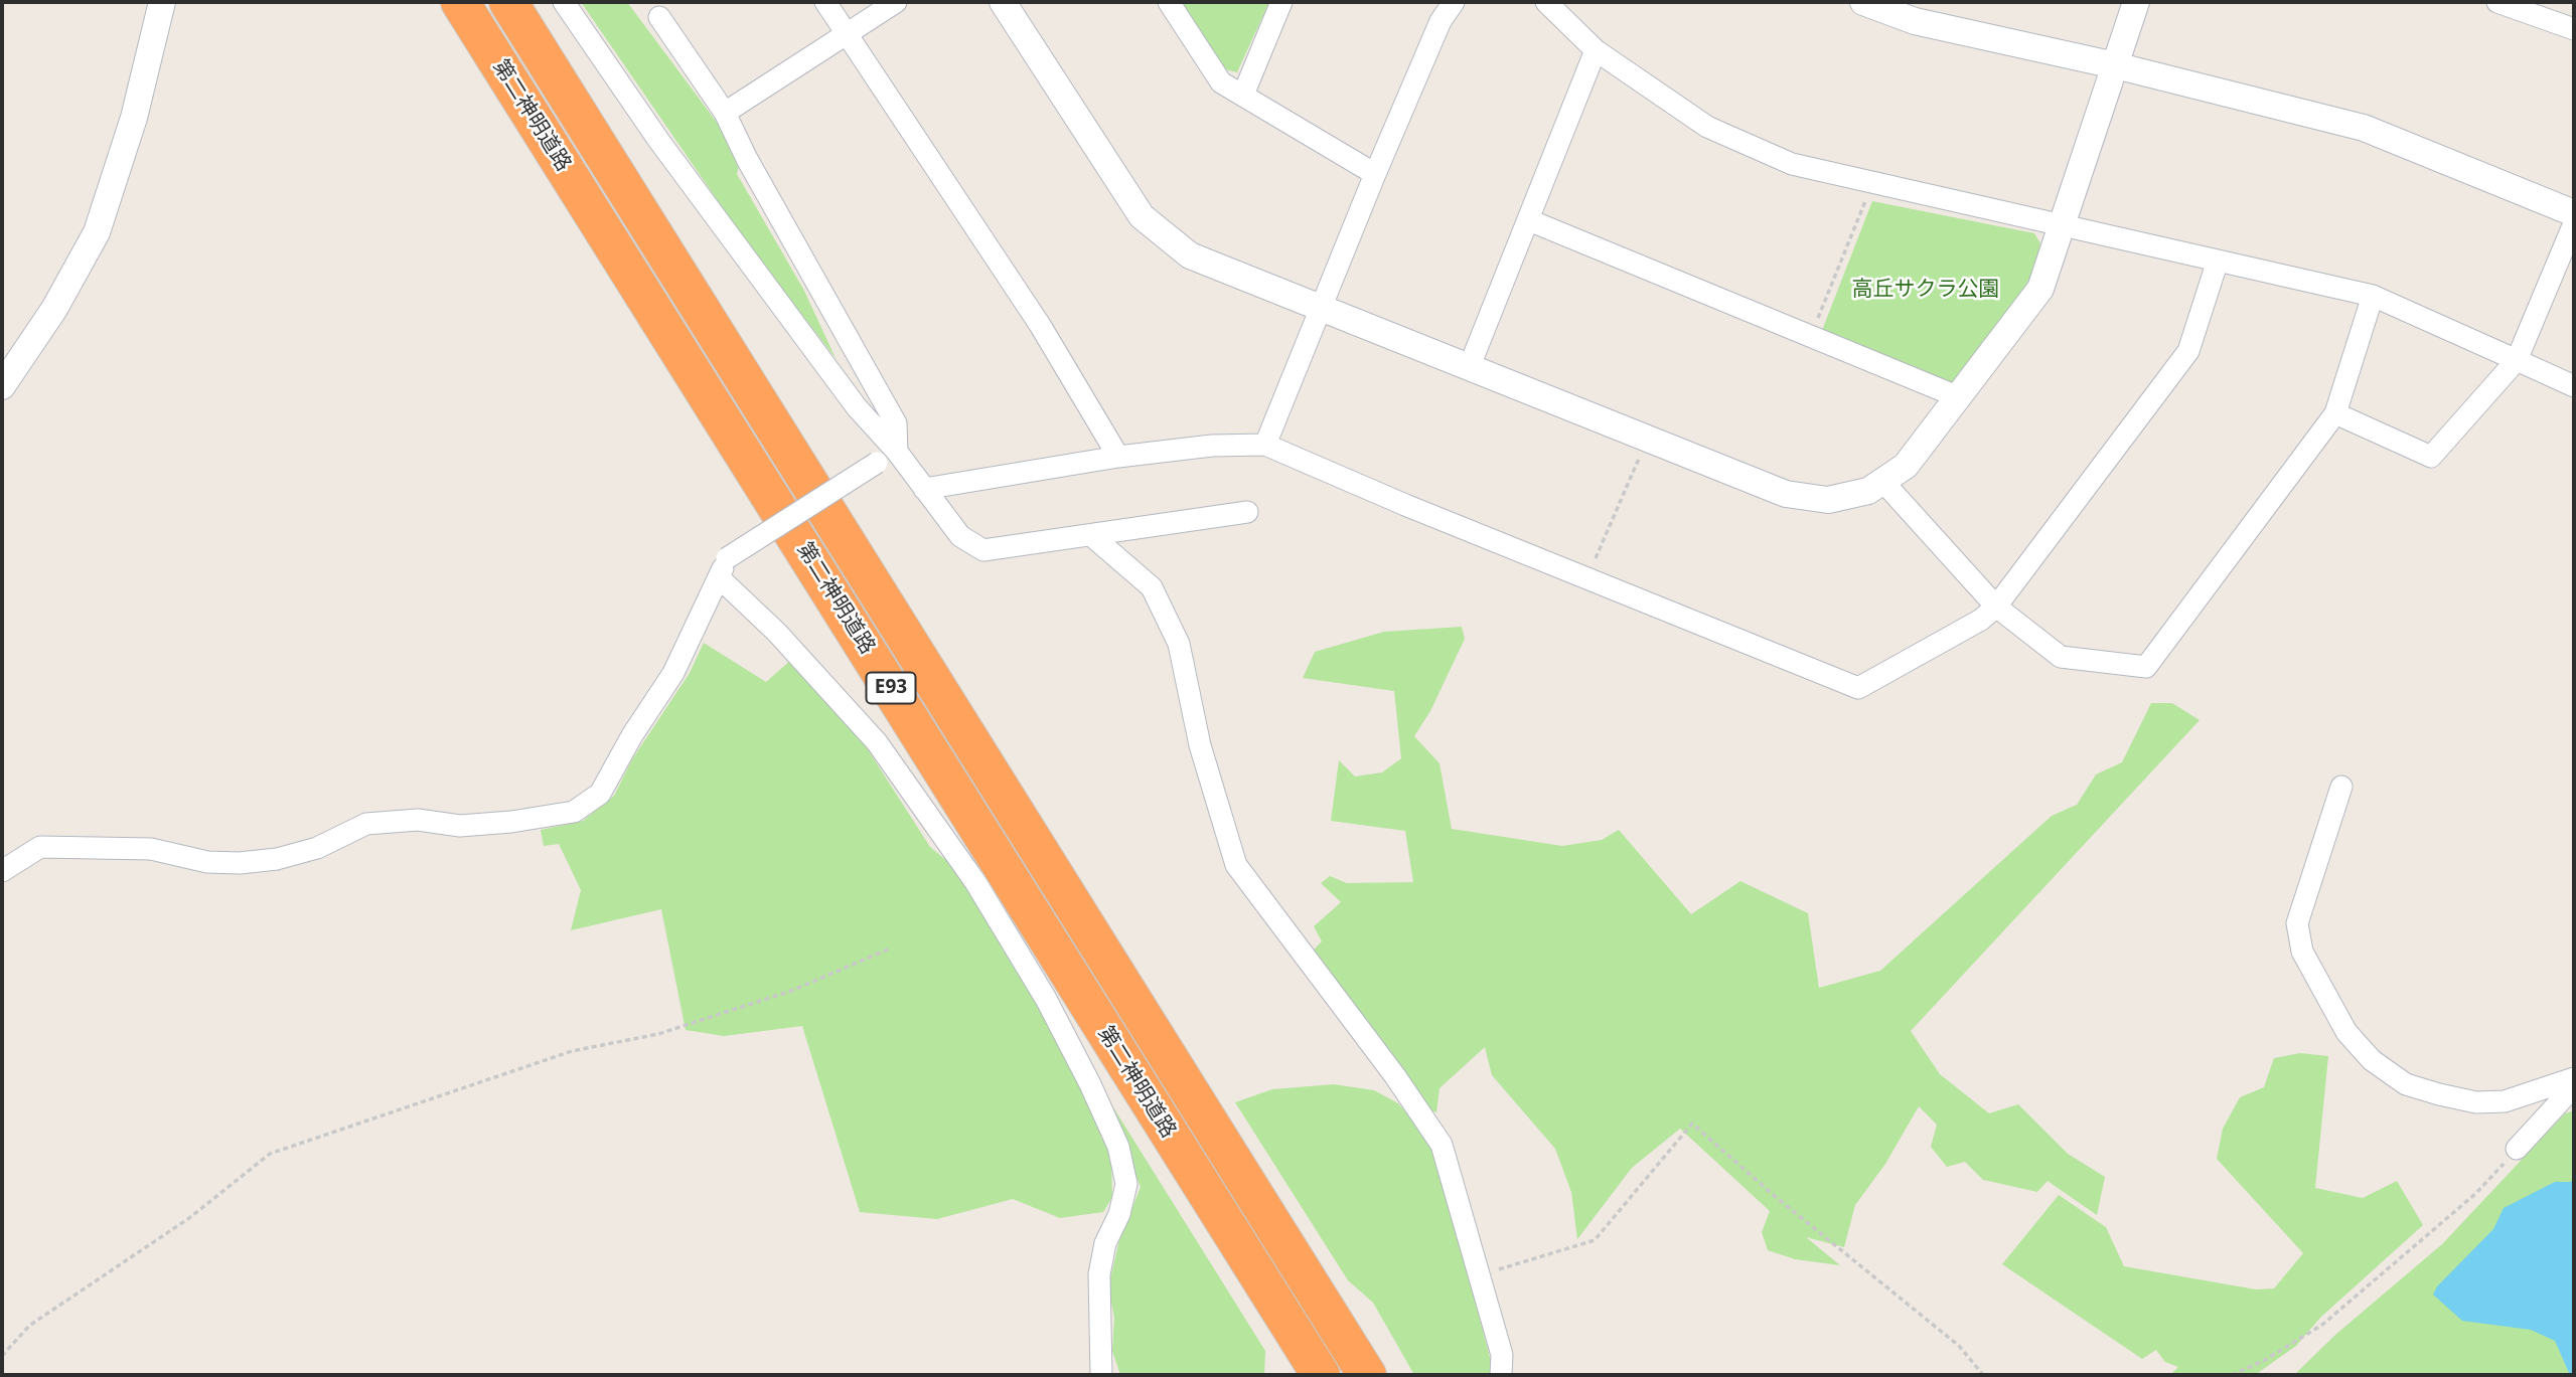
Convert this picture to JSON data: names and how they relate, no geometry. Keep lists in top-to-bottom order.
{
  "streets": {
    "highway": ["第二神明道路", "E93"]
  },
  "parks": ["高丘サクラ公園"]
}
